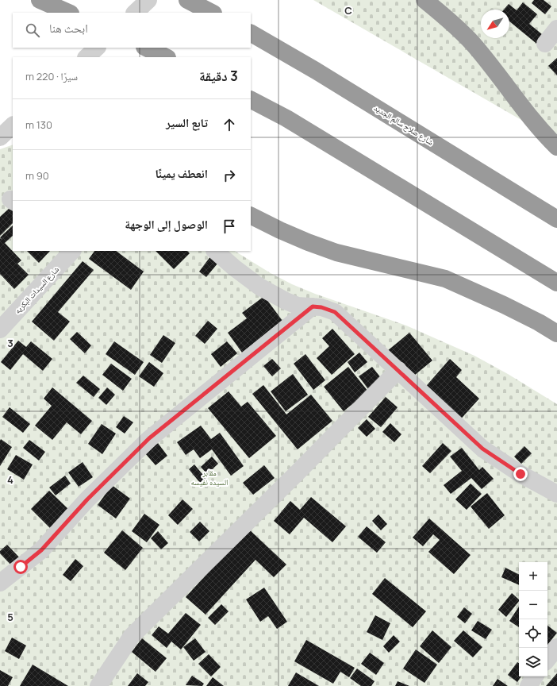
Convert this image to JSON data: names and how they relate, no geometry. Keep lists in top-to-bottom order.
{
  "streets": {
    "highway": ["شارع صلاح سالم الجديد"],
    "street": ["شارع السيدات البكريه"]
  },
  "parks": ["مقابر السيده نفيسه"],
  "north": "bottom left",
  "page": {
    "search": "ابحث هنا",
    "heading": ["3 دقيقة", "سيرًا · 220 m"],
    "list": [
      ["تابع السير", "130 m"],
      ["انعطف يمينًا", "90 m"],
      "الوصول إلى الوجهة"
    ],
    "map_buttons": ["+", "−"]
  },
  "grid": {
    "columns": ["C"],
    "rows": ["3", "4", "5"]
  }
}
